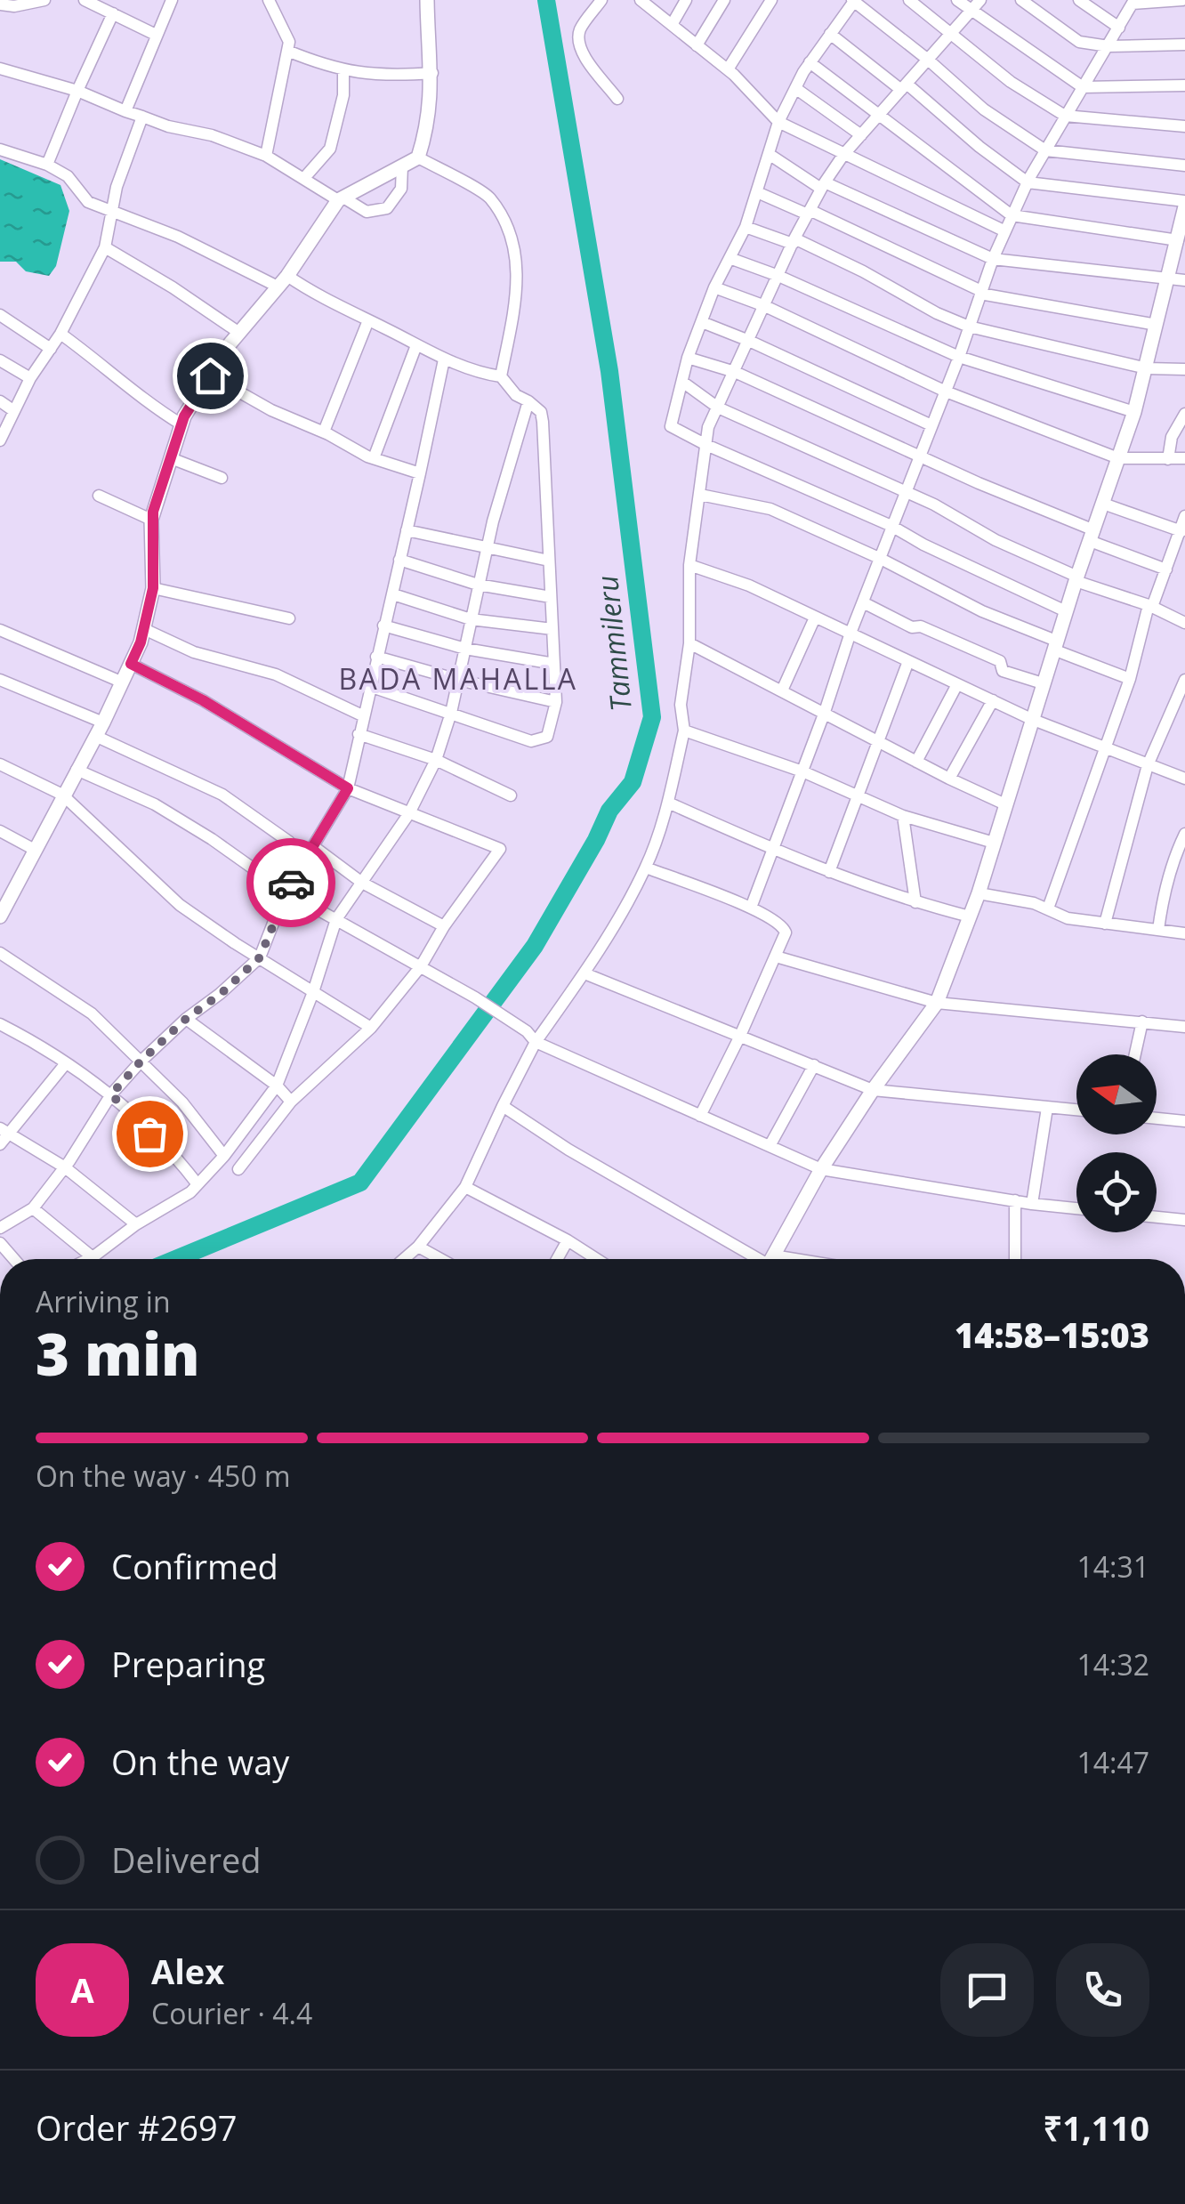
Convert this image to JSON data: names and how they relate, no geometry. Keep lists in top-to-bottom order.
{
  "districts": ["BADA MAHALLA"],
  "water": ["Tammileru"],
  "north": "left",
  "page": {
    "heading": ["3 min", "Arriving in", "14:58–15:03"],
    "panel": [
      "Alex",
      "Courier · 4.4",
      "Order #2697",
      "₹1,110"
    ],
    "bar": "On the way · 450 m",
    "list": [
      ["Confirmed", "14:31"],
      ["Preparing", "14:32"],
      ["On the way", "14:47"],
      "Delivered"
    ],
    "round": "A"
  }
}
